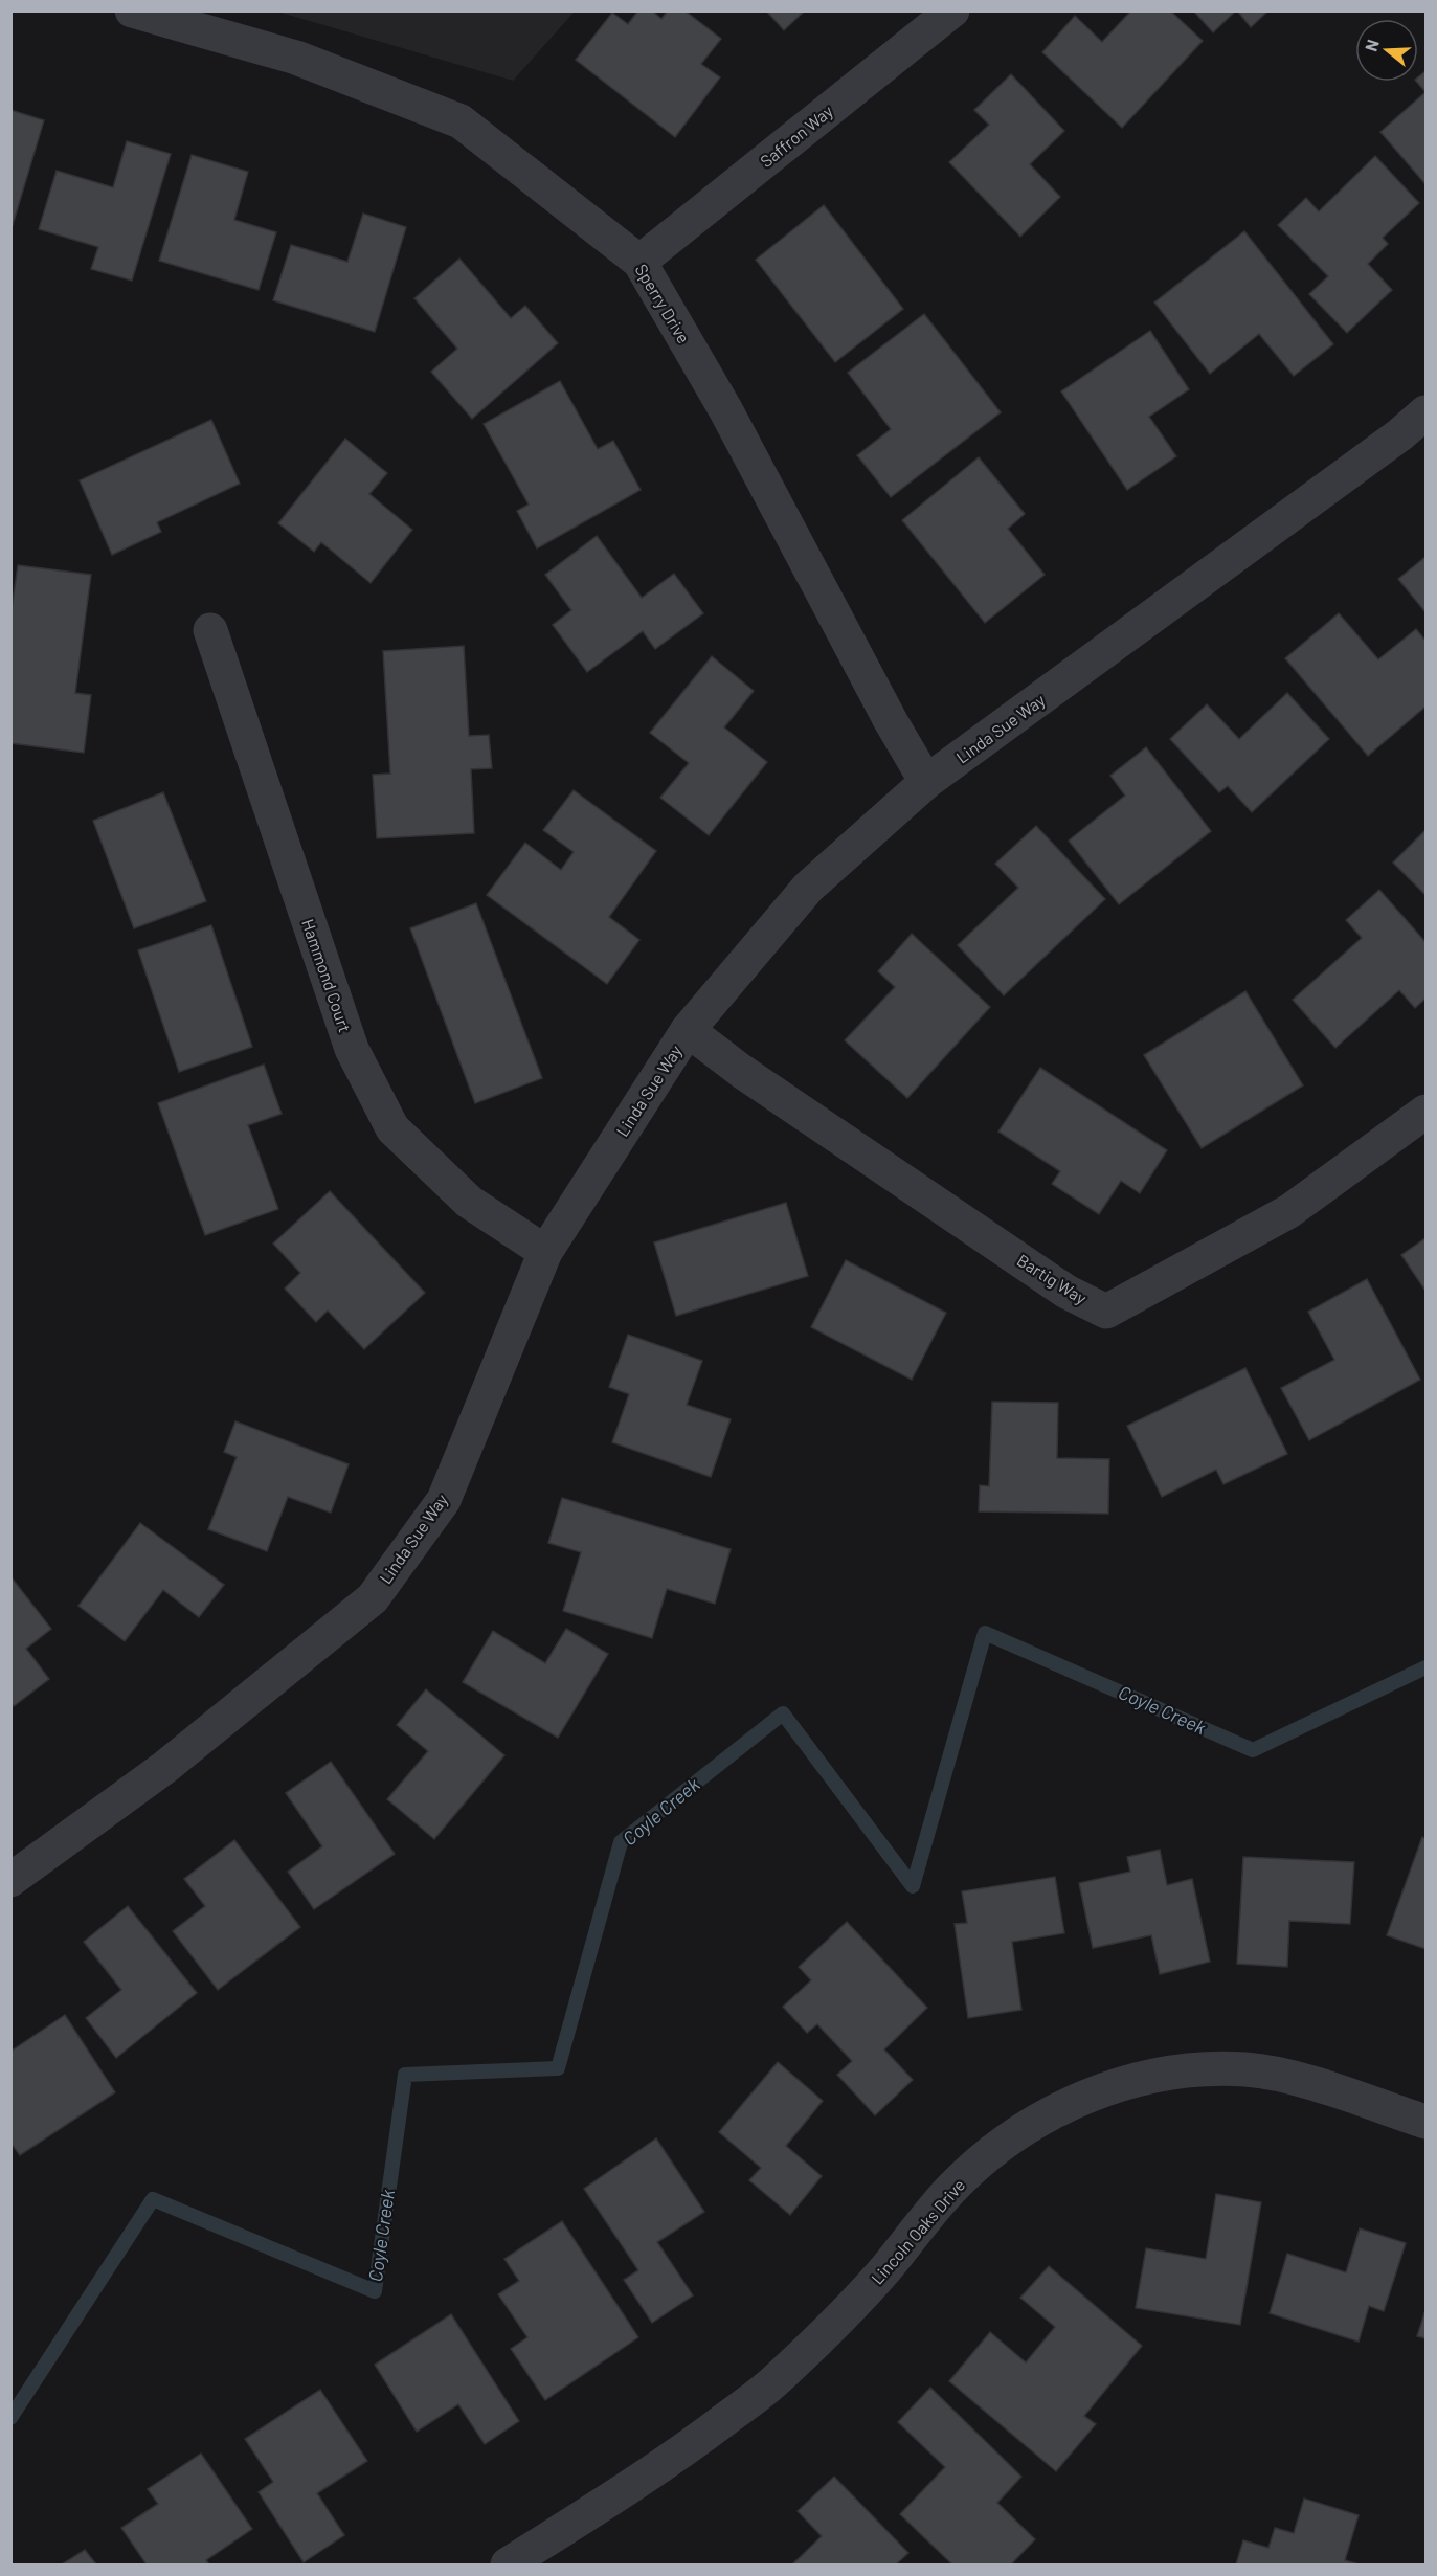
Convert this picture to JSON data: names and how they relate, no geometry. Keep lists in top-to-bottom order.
{
  "streets": {
    "street": [
      "Saffron Way",
      "Sperry Drive",
      "Linda Sue Way",
      "Hammond Court",
      "Bartig Way",
      "Lincoln Oaks Drive"
    ]
  },
  "crossings": [
    ["Saffron Way", "Sperry Drive"],
    ["Sperry Drive", "Linda Sue Way"],
    ["Linda Sue Way", "Hammond Court"],
    ["Linda Sue Way", "Bartig Way"]
  ],
  "water": ["Coyle Creek"],
  "north": "left"
}
